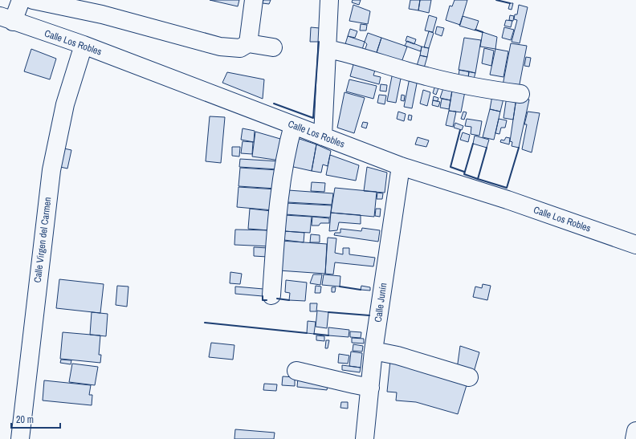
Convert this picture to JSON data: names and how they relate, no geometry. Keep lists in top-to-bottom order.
{
  "streets": {
    "main road": ["Calle Los Robles", "Calle Virgen del Carmen", "Calle Junín"]
  },
  "crossings": [
    ["Calle Los Robles", "Calle Virgen del Carmen"],
    ["Calle Los Robles", "Calle Junín"]
  ],
  "scale_bar": "20 m"
}
